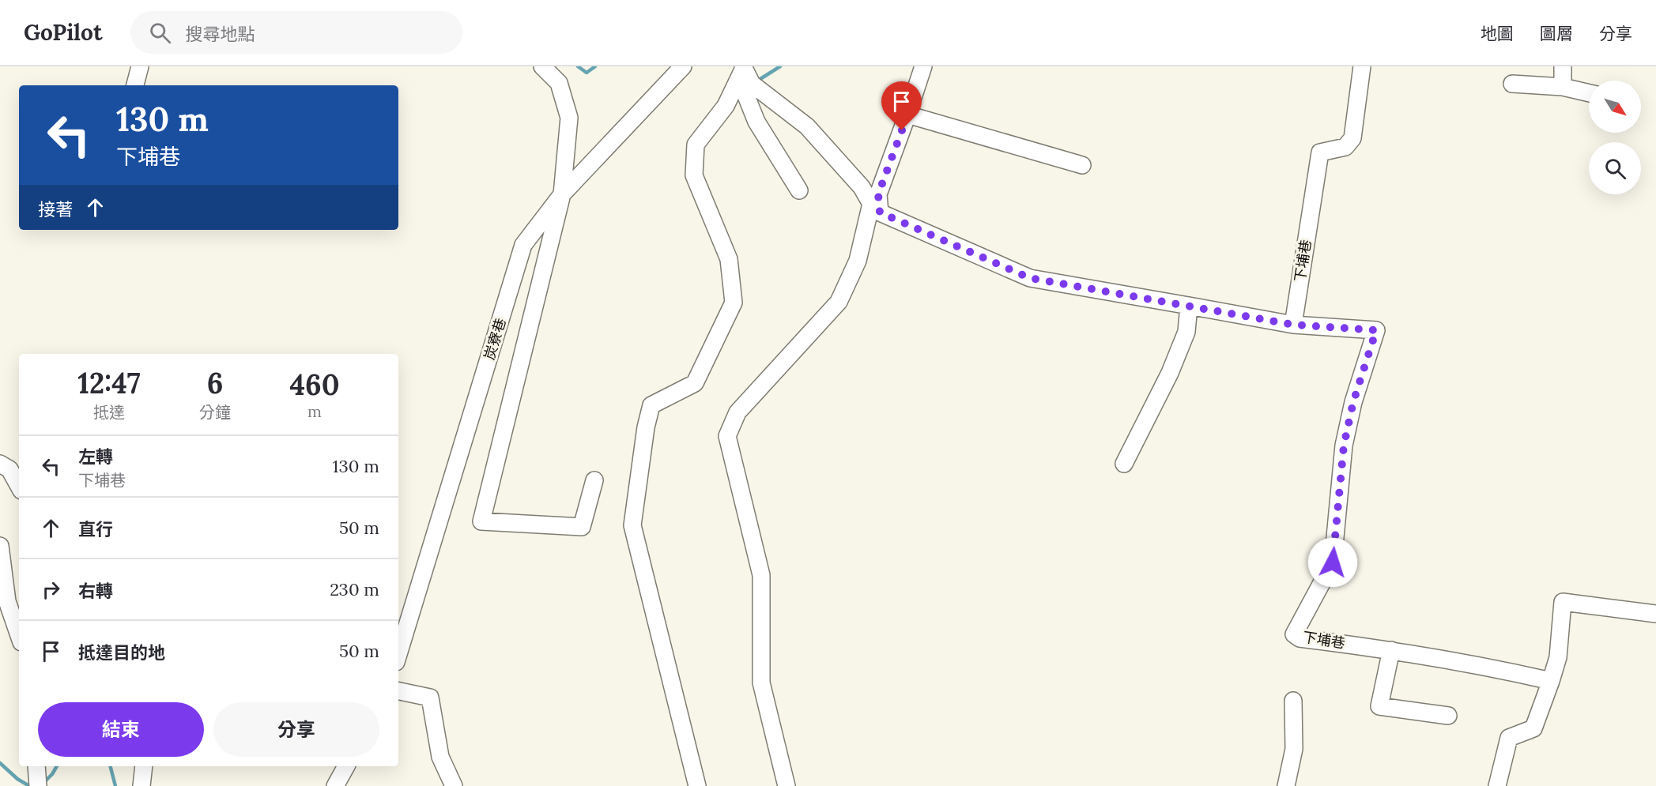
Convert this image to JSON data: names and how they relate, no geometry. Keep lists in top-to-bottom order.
{
  "streets": {
    "street": ["下埔巷", "炭寮巷"]
  },
  "north": "bottom right",
  "page": {
    "header": "GoPilot",
    "search": "搜尋地點",
    "nav": ["地圖", "圖層", "分享"],
    "turn": ["130 m", "下埔巷"],
    "then": "接著",
    "eta": [
      "12:47",
      "抵達",
      "6",
      "分鐘",
      "460",
      "m"
    ],
    "list": [
      {
        "name": "左轉",
        "note": "下埔巷",
        "value": "130 m"
      },
      {
        "name": "直行",
        "value": "50 m"
      },
      {
        "name": "右轉",
        "value": "230 m"
      },
      {
        "name": "抵達目的地",
        "value": "50 m"
      }
    ],
    "buttons": ["結束", "分享"]
  }
}
